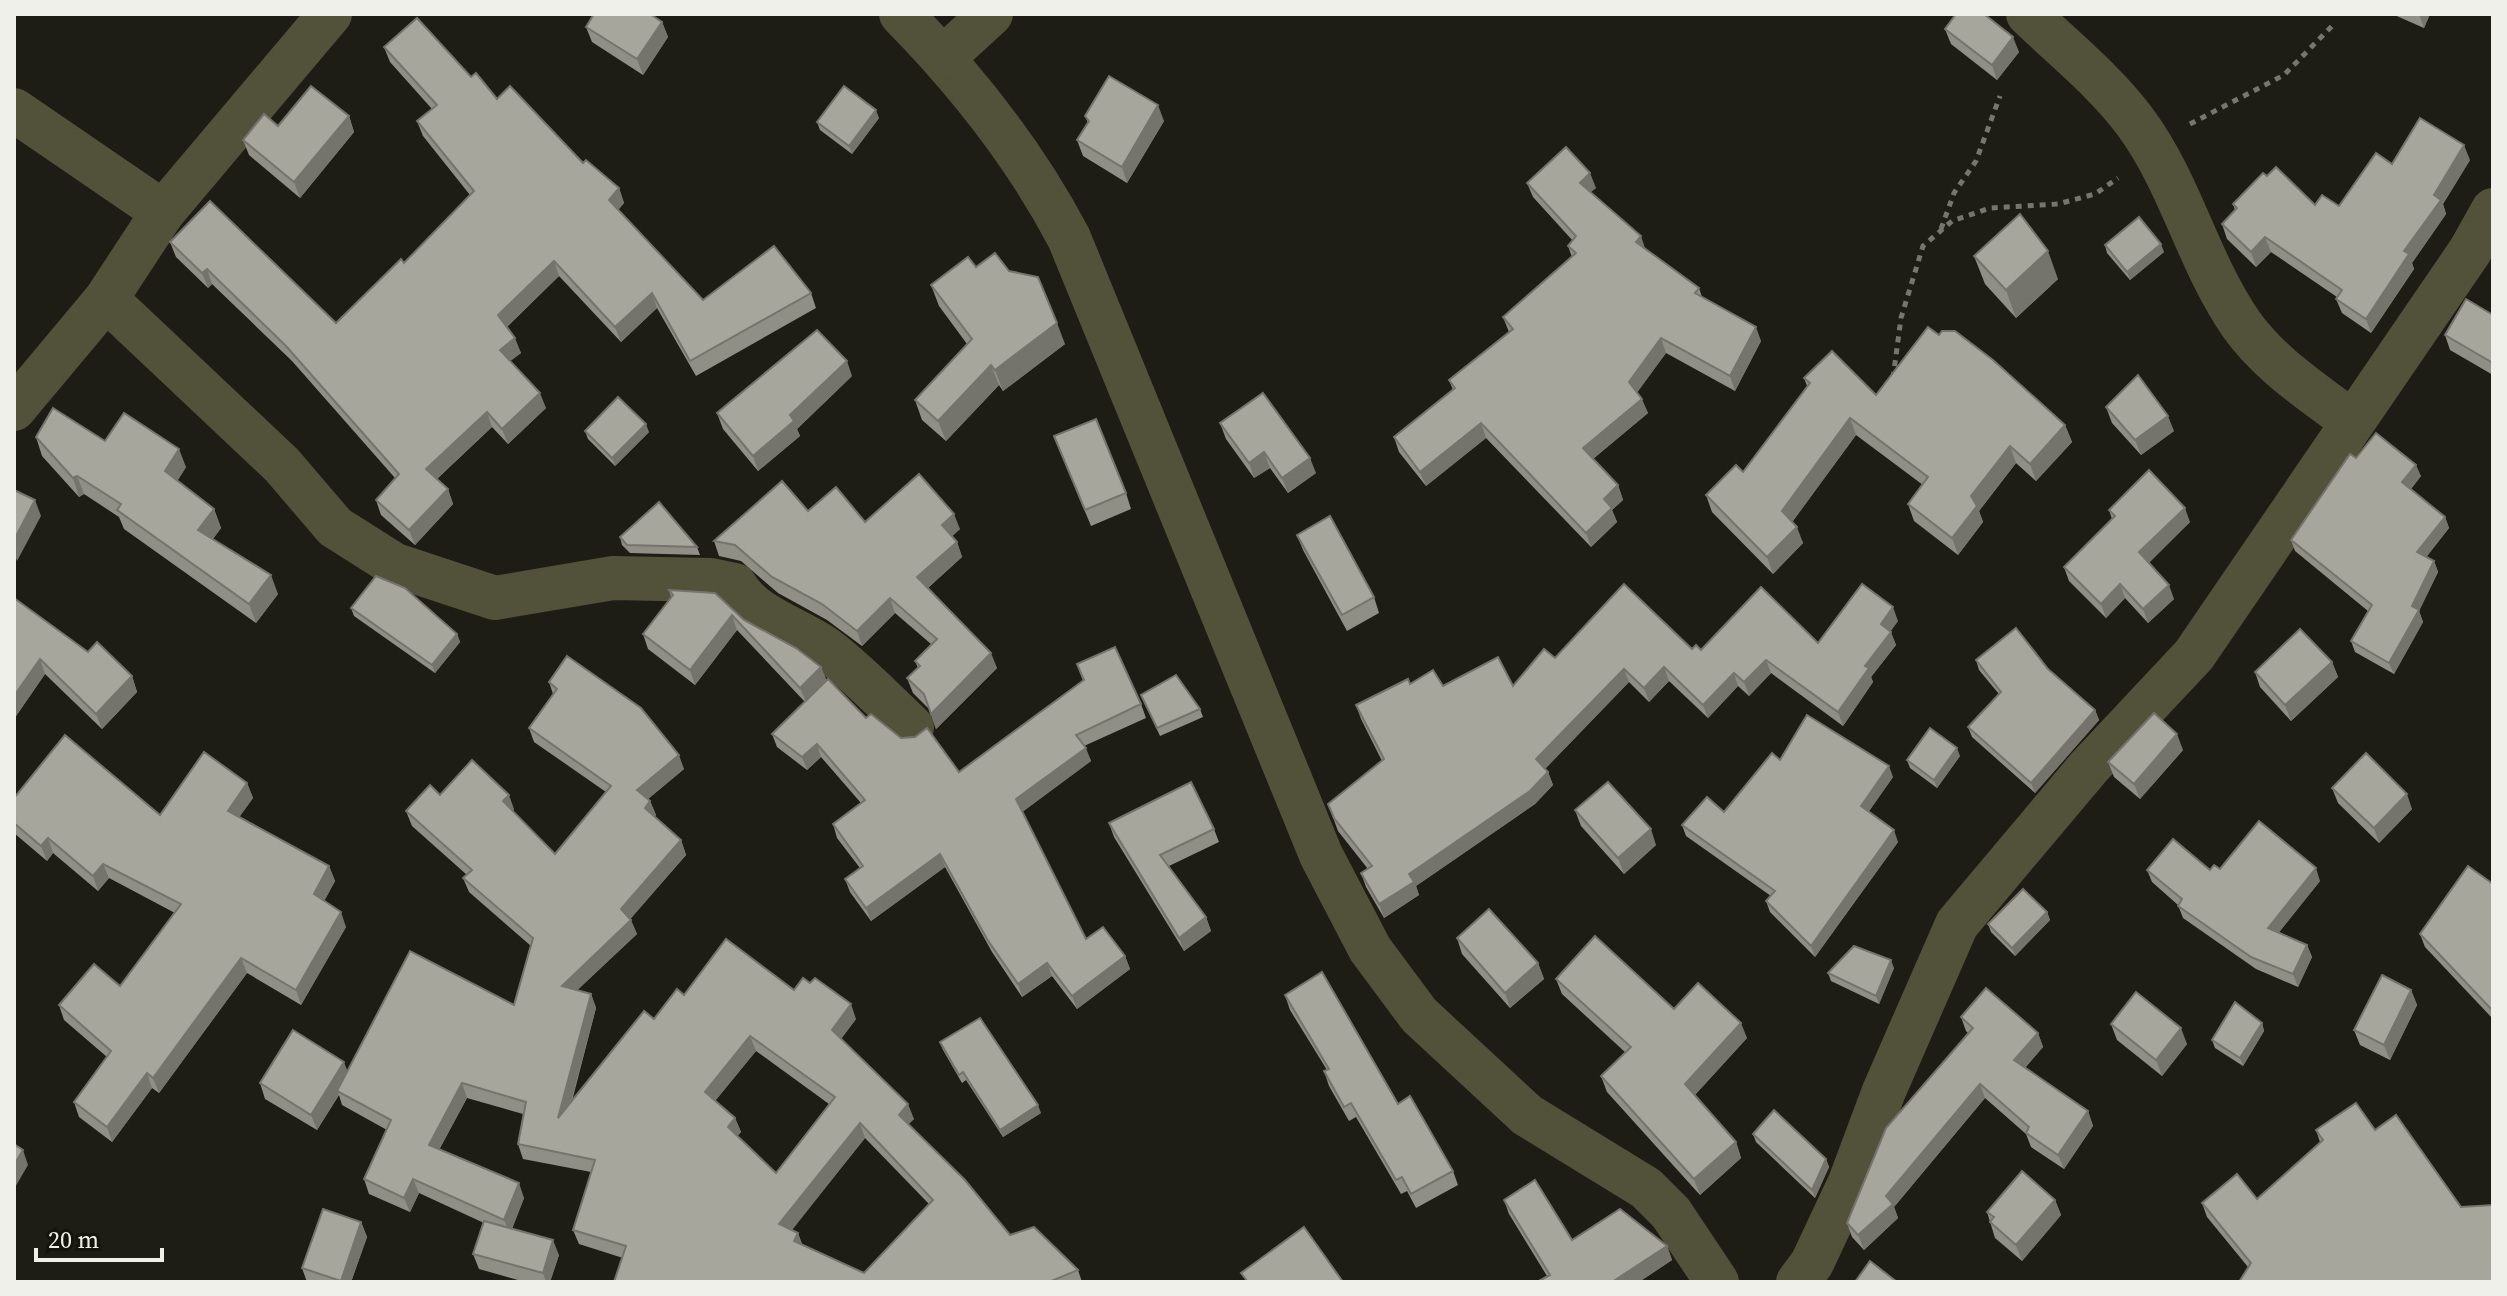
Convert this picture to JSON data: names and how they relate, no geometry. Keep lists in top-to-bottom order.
{
  "scale_bar": "20 m"
}
